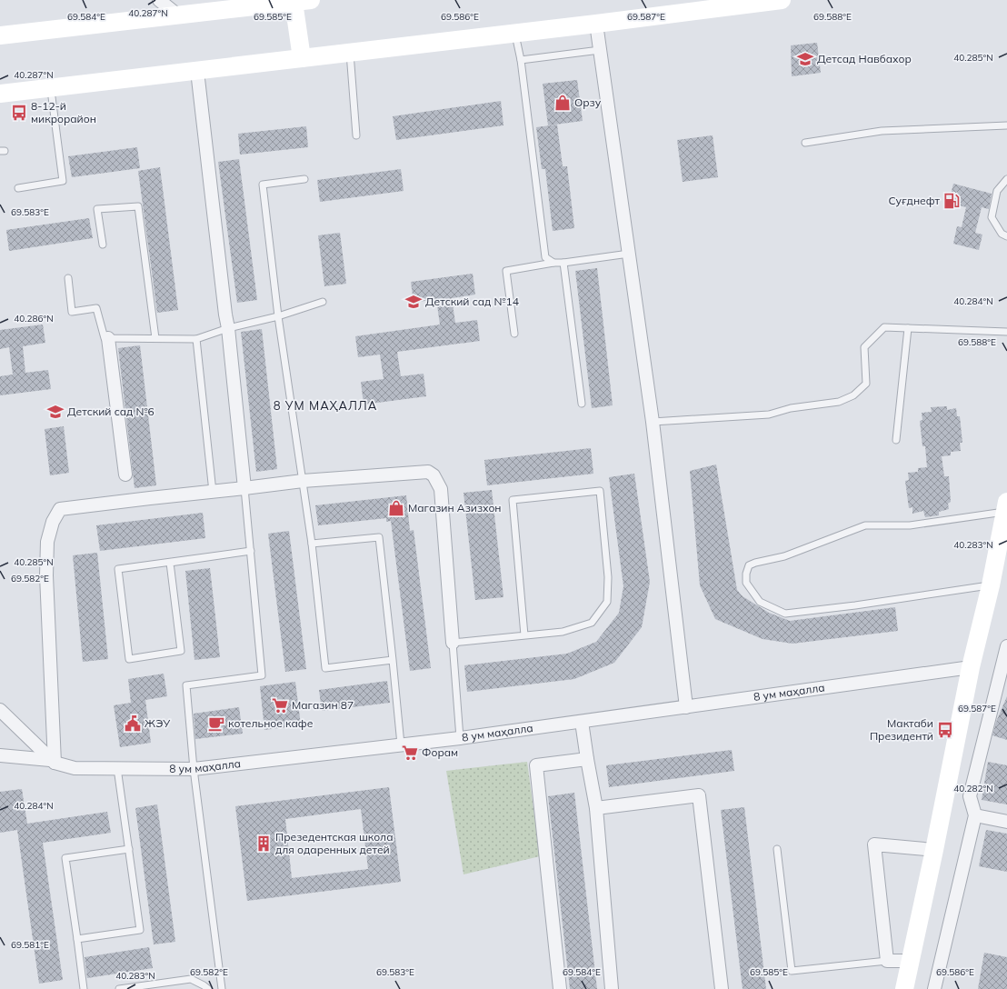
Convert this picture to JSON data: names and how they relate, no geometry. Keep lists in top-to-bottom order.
{
  "streets": {
    "street": ["8 ум маҳалла"]
  },
  "districts": ["8 УМ МАҲАЛЛА"],
  "places": {
    "school or university": ["Детсад Навбахор", "Детский сад №14", "Детский сад №6"],
    "shop": ["Орзу", "Магазин Азизхон"],
    "bus stop": ["8-12-й микрорайон", "Мактаби Президентӣ"],
    "fuel station": ["Суғднефт"],
    "supermarket": ["Магазин 87", "Форам"],
    "public building": ["ЖЭУ"],
    "cafe": ["котельное кафе"],
    "building": ["Презедентская школа для одаренных детей"]
  },
  "coordinates": [
    "40.287°N",
    "69.584°E",
    "69.585°E",
    "69.586°E",
    "69.587°E",
    "69.588°E",
    "40.285°N",
    "69.583°E",
    "40.284°N",
    "40.286°N",
    "40.283°N",
    "69.582°E",
    "40.282°N",
    "69.581°E"
  ]
}
